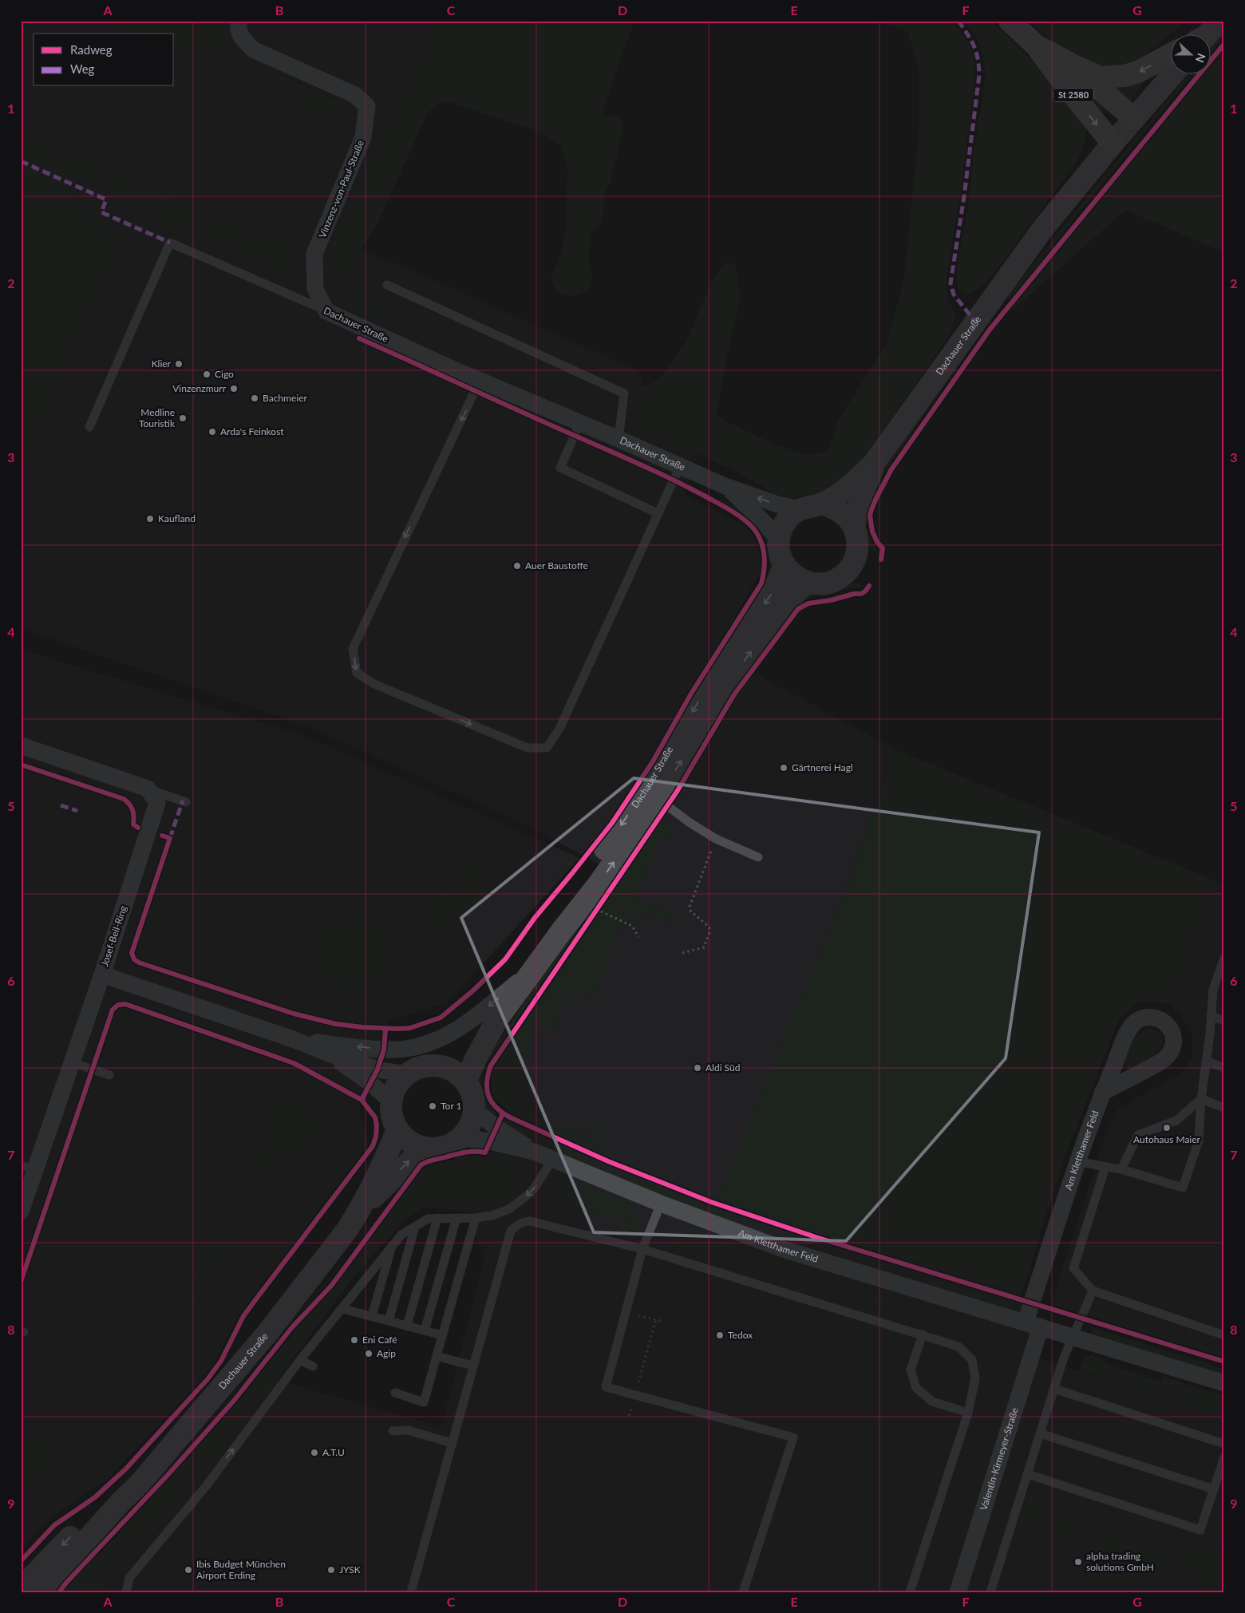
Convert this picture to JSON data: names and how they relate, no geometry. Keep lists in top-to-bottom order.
{
  "streets": {
    "highway": ["St 2580"],
    "street": [
      "Vinzenz-von-Paul-Straße",
      "Dachauer Straße",
      "Josef-Beil-Ring",
      "Am Kletthamer Feld",
      "Valentin-Kirmeyer-Straße"
    ]
  },
  "crossings": [
    ["St 2580", "Dachauer Straße"],
    ["Vinzenz-von-Paul-Straße", "Dachauer Straße"],
    ["Dachauer Straße", "Am Kletthamer Feld"],
    ["Am Kletthamer Feld", "Valentin-Kirmeyer-Straße"]
  ],
  "places": [
    "Klier",
    "Cigo",
    "Vinzenzmurr",
    "Bachmeier",
    "Medline Touristik",
    "Arda's Feinkost",
    "Kaufland",
    "Auer Baustoffe",
    "Gärtnerei Hagl",
    "Aldi Süd",
    "Tor 1",
    "Autohaus Maier",
    "Tedox",
    "Eni Café",
    "Agip",
    "A.T.U",
    "alpha trading solutions GmbH",
    "Ibis Budget München Airport Erding",
    "JYSK"
  ],
  "legend": ["Radweg", "Weg"],
  "north": "right",
  "grid": {
    "columns": [
      "A",
      "B",
      "C",
      "D",
      "E",
      "F",
      "G"
    ],
    "rows": [
      "1",
      "2",
      "3",
      "4",
      "5",
      "6",
      "7",
      "8",
      "9"
    ]
  }
}
